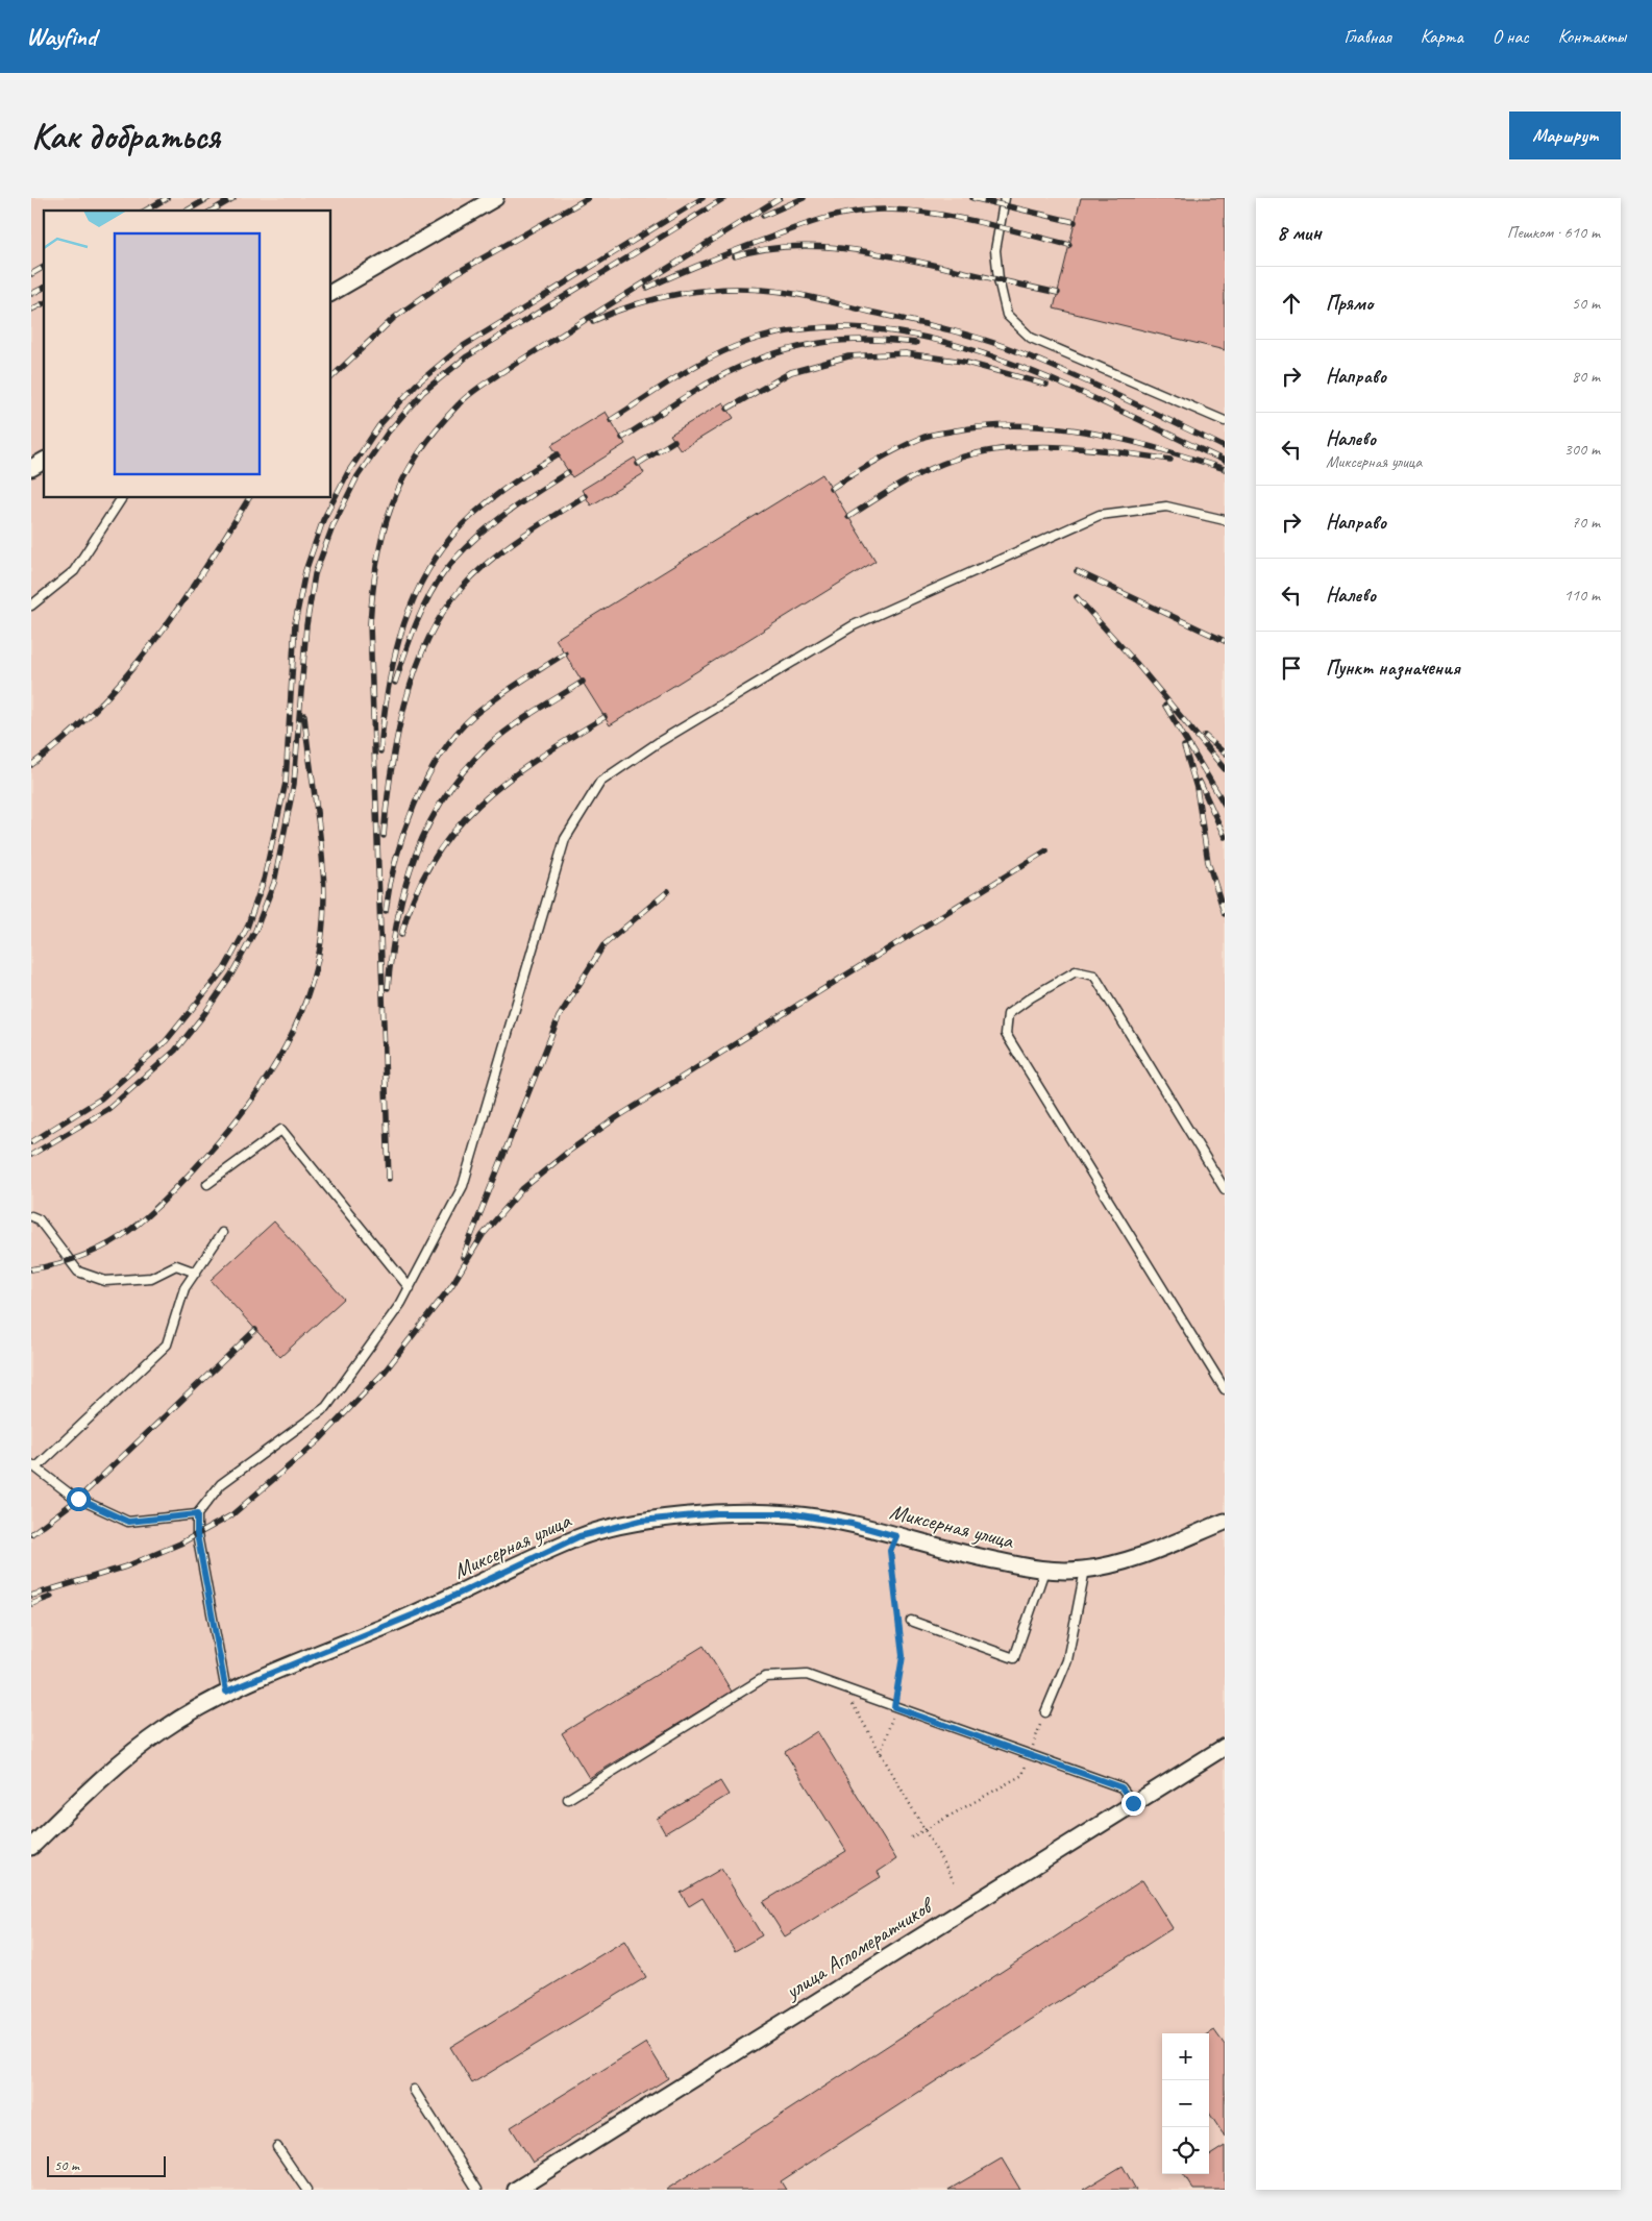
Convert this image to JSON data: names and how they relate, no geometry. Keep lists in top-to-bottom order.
{
  "streets": {
    "street": ["Миксерная улица", "улица Агломератчиков"]
  },
  "scale_bar": "50 m",
  "page": {
    "header": "Wayfind",
    "nav": [
      "Главная",
      "Карта",
      "О нас",
      "Контакты"
    ],
    "buttons": "Маршрут",
    "title": "Как добраться",
    "heading": ["8 мин", "Пешком · 610 m"],
    "list": [
      ["Прямо", "50 m"],
      ["Направо", "80 m"],
      ["Налево", "Миксерная улица", "300 m"],
      ["Направо", "70 m"],
      ["Налево", "110 m"],
      "Пункт назначения"
    ],
    "map_buttons": ["+", "−"],
    "scale": "50 m"
  }
}
